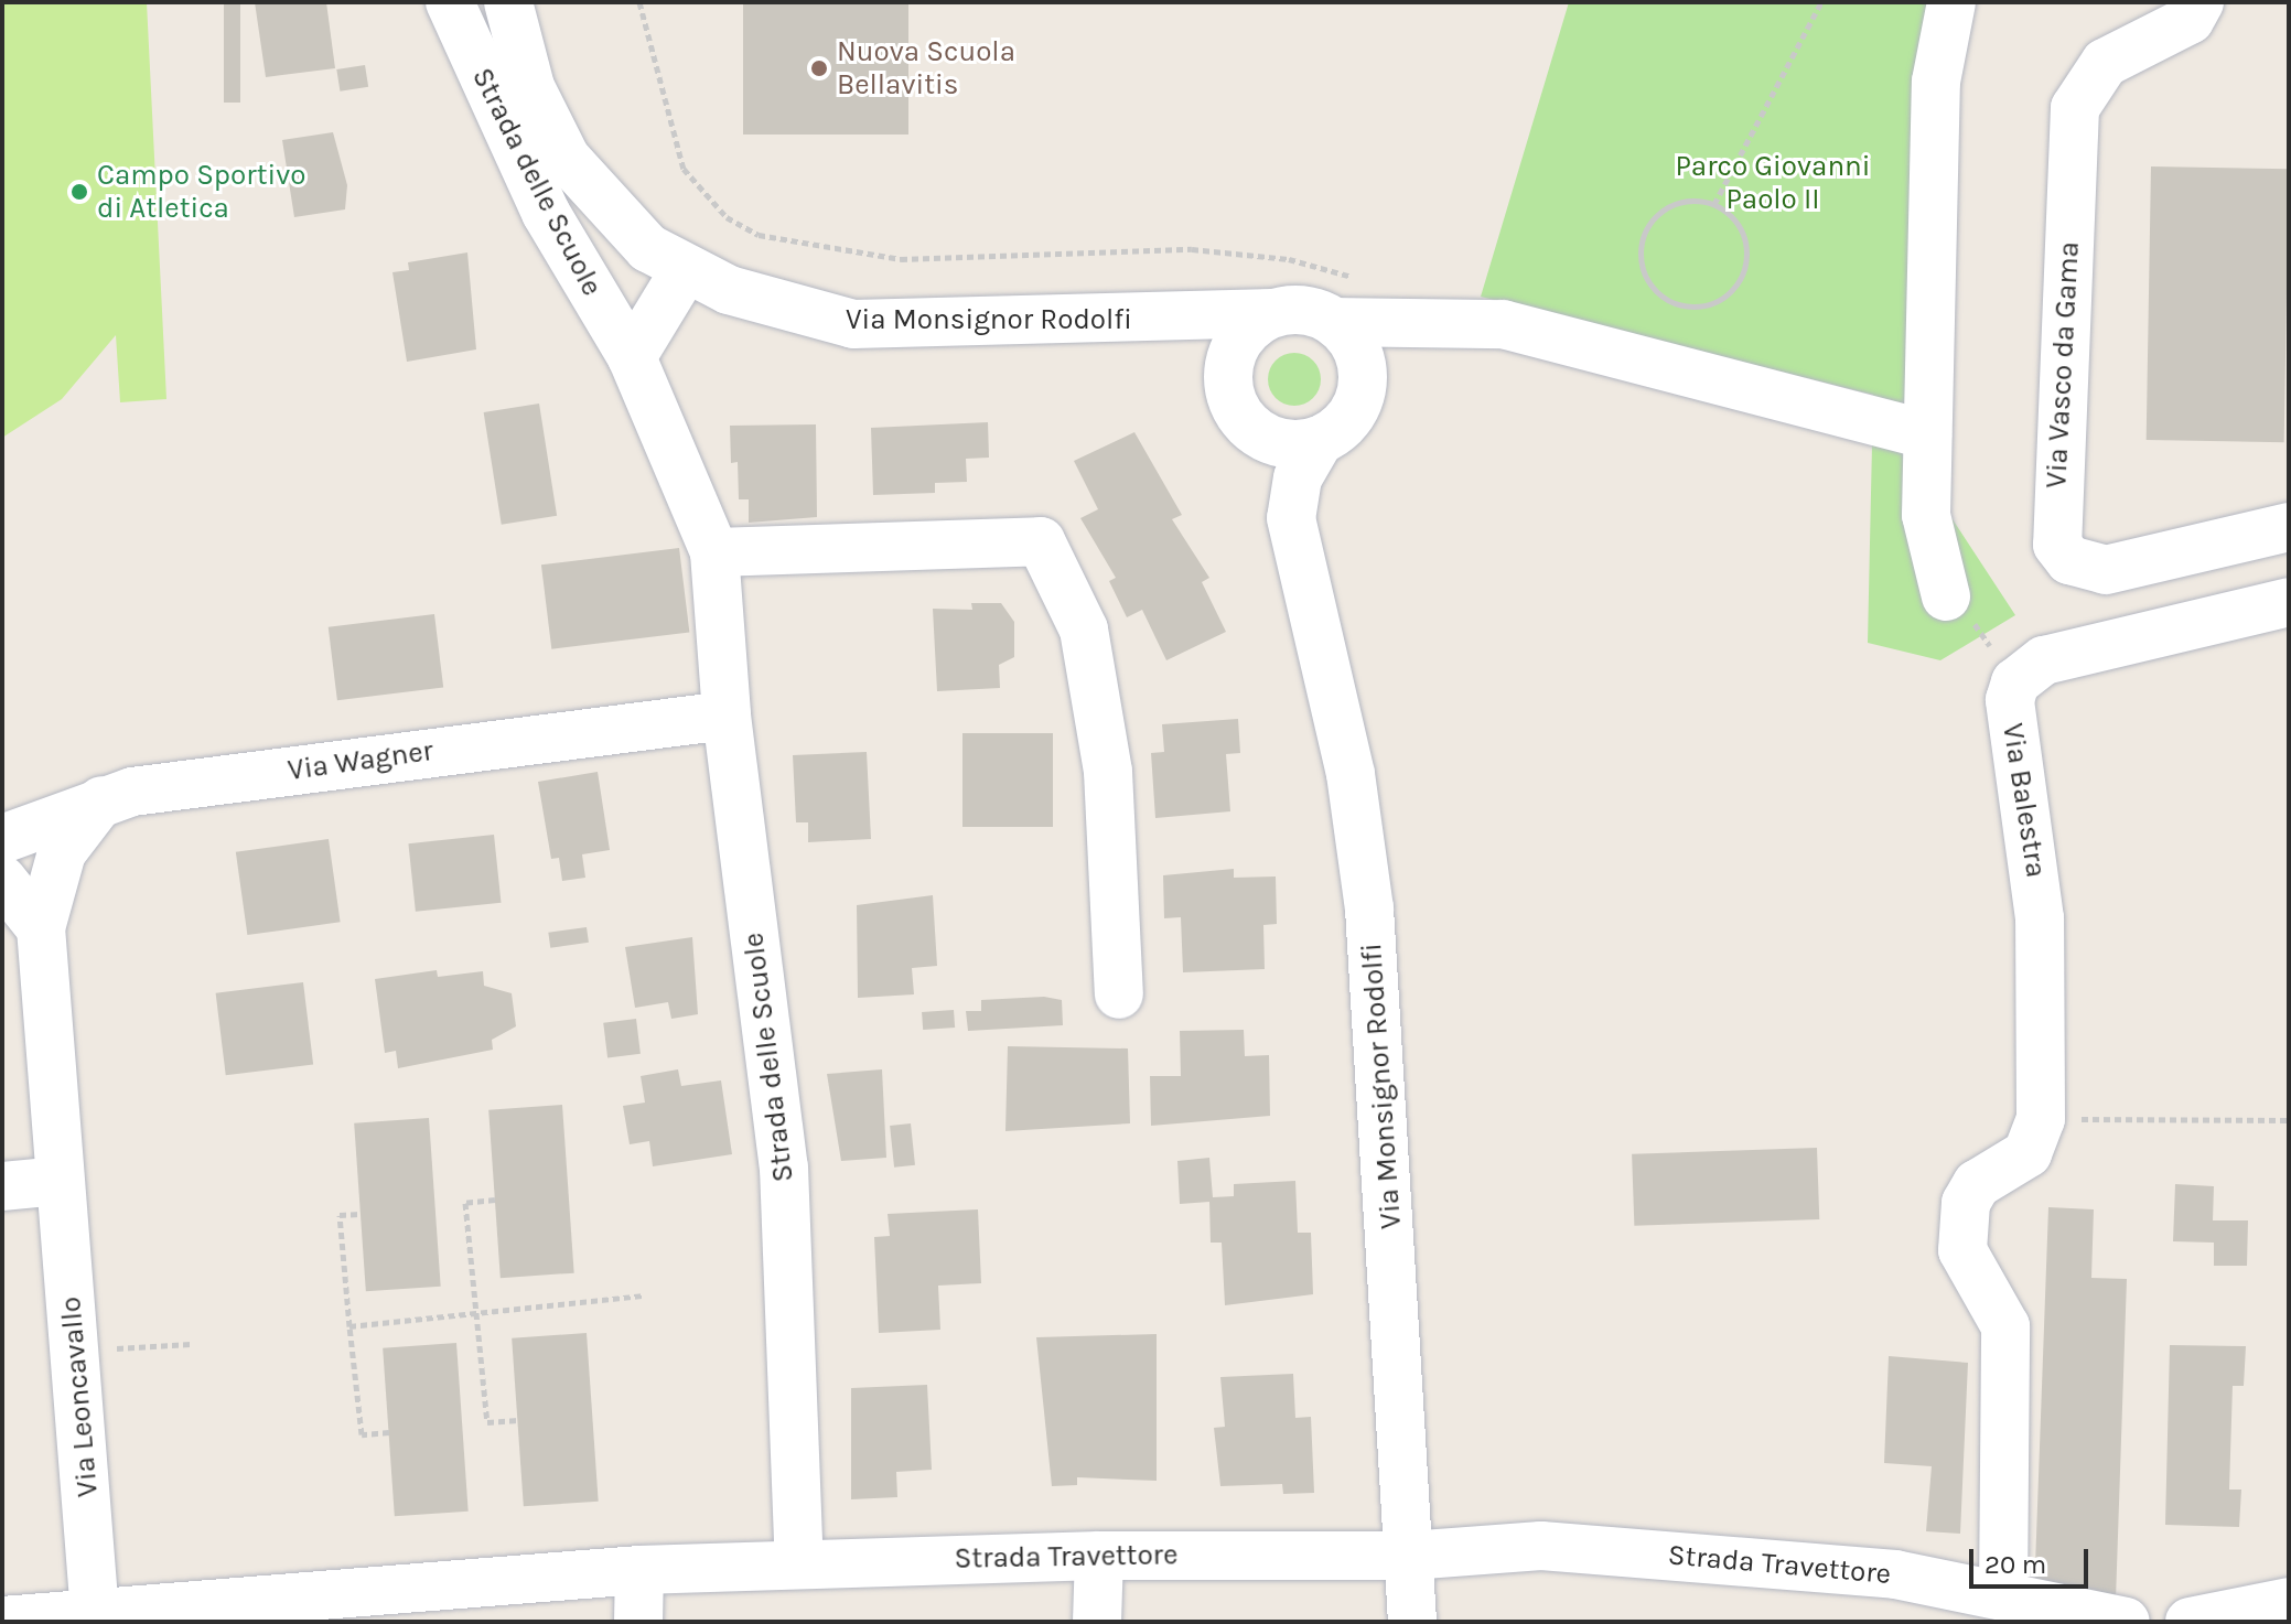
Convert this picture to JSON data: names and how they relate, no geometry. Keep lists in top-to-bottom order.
{
  "streets": {
    "street": [
      "Strada delle Scuole",
      "Via Monsignor Rodolfi",
      "Via Vasco da Gama",
      "Via Wagner",
      "Via Balestra",
      "Via Leoncavallo",
      "Strada Travettore"
    ]
  },
  "crossings": [
    ["Strada delle Scuole", "Via Wagner"],
    ["Strada delle Scuole", "Strada Travettore"],
    ["Via Monsignor Rodolfi", "Strada Travettore"],
    ["Via Wagner", "Via Leoncavallo"],
    ["Via Leoncavallo", "Strada Travettore"]
  ],
  "parks": ["Parco Giovanni Paolo II"],
  "places": ["Nuova Scuola Bellavitis", "Campo Sportivo di Atletica"],
  "scale_bar": "20 m"
}
